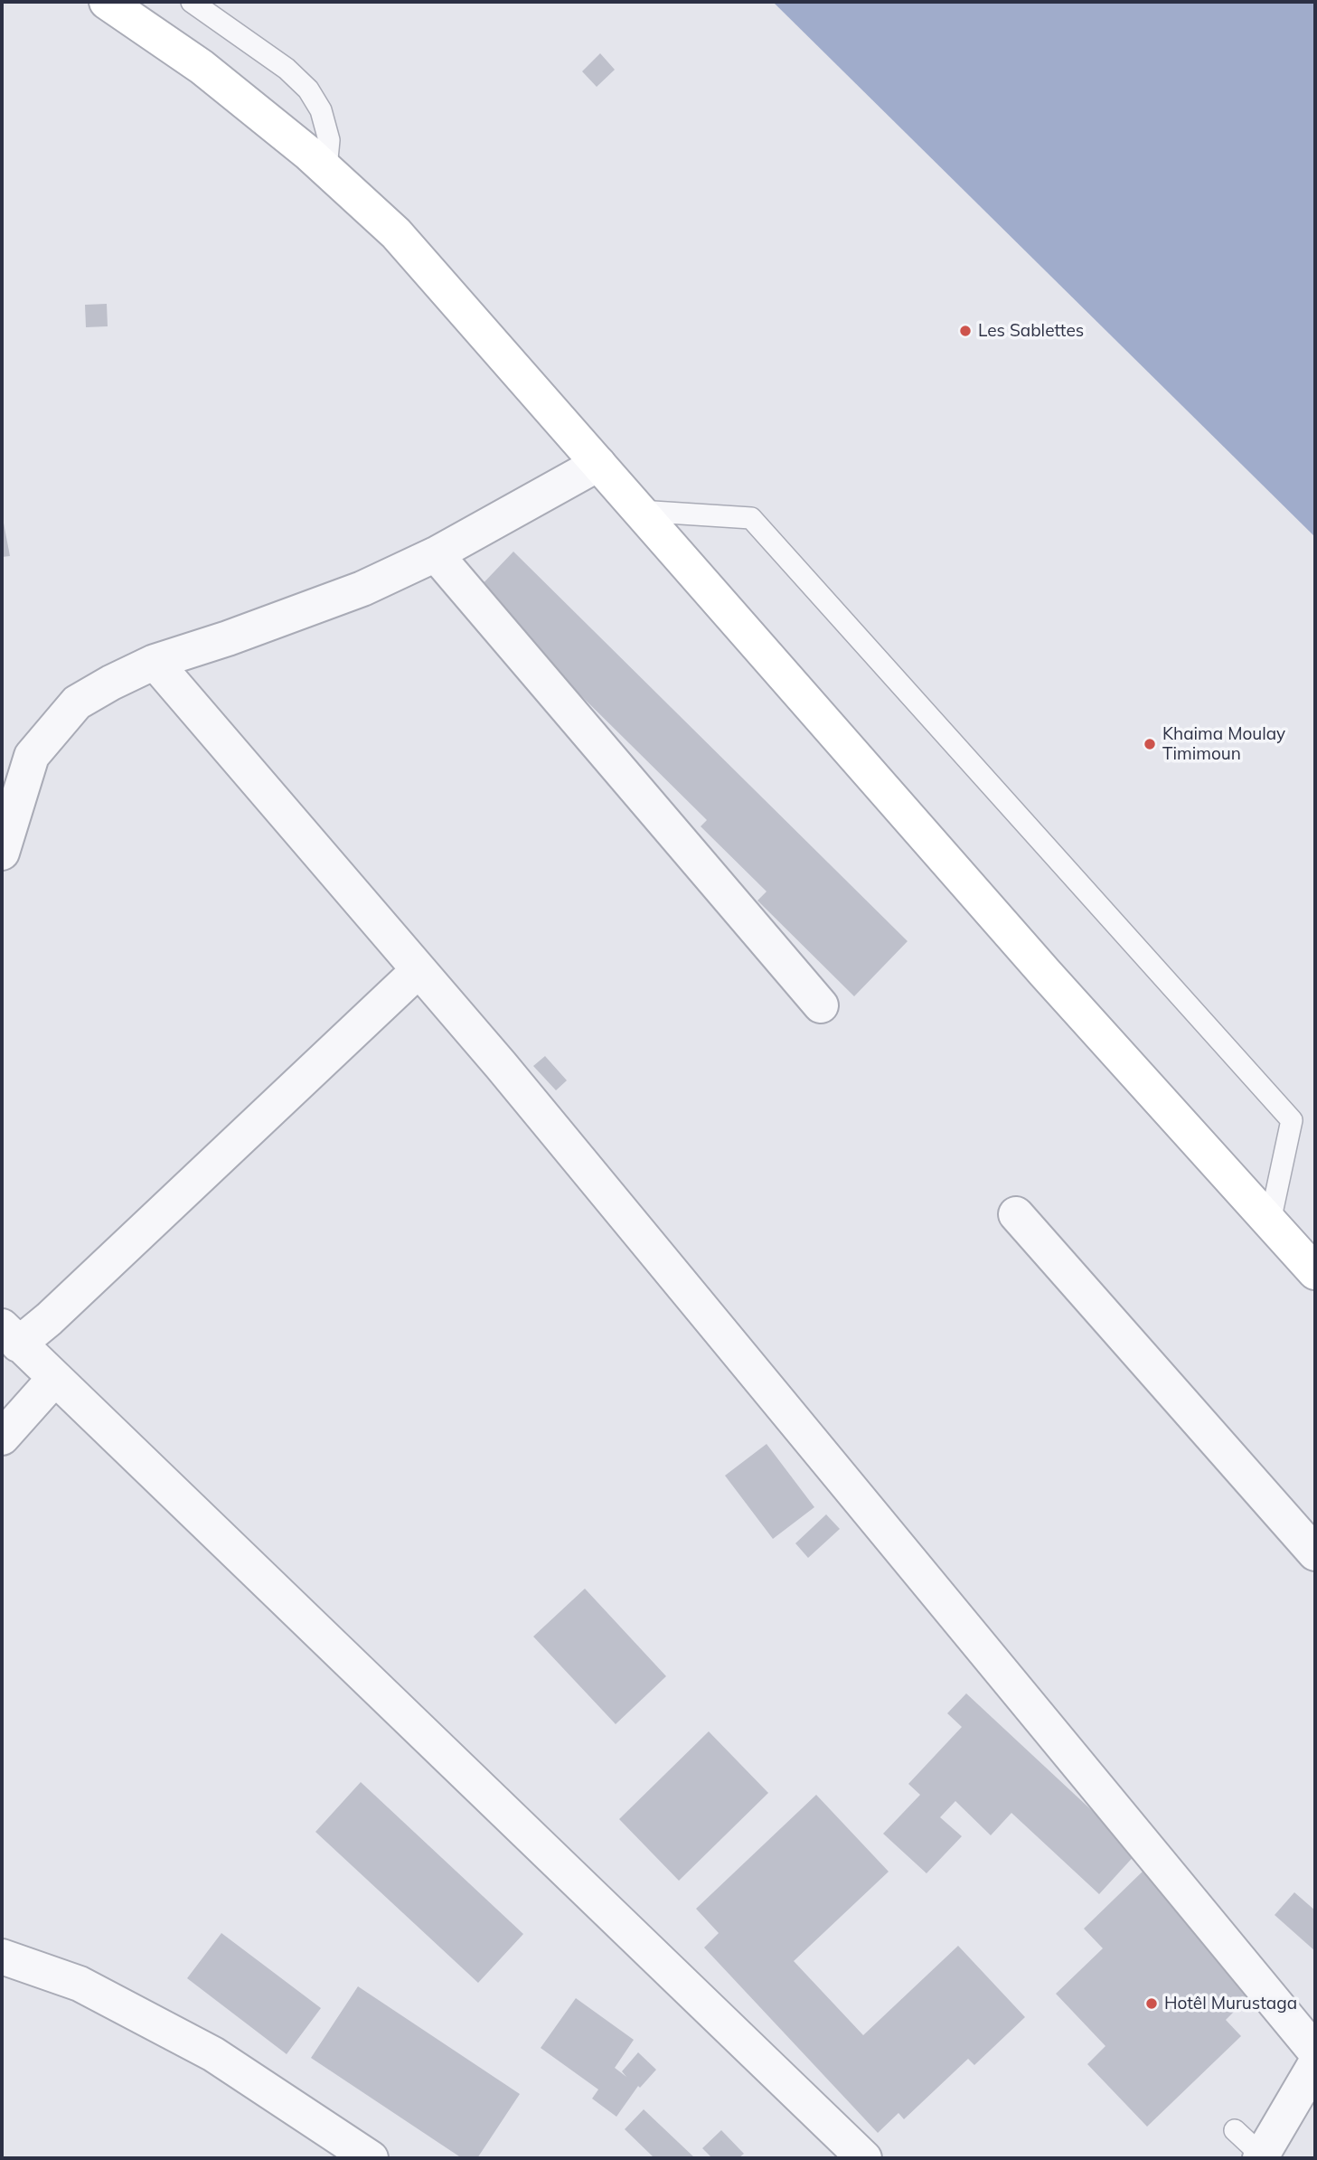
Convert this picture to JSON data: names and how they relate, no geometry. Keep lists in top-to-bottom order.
{
  "places": ["Les Sablettes", "Khaima Moulay Timimoun", "Hotêl Murustaga"]
}
